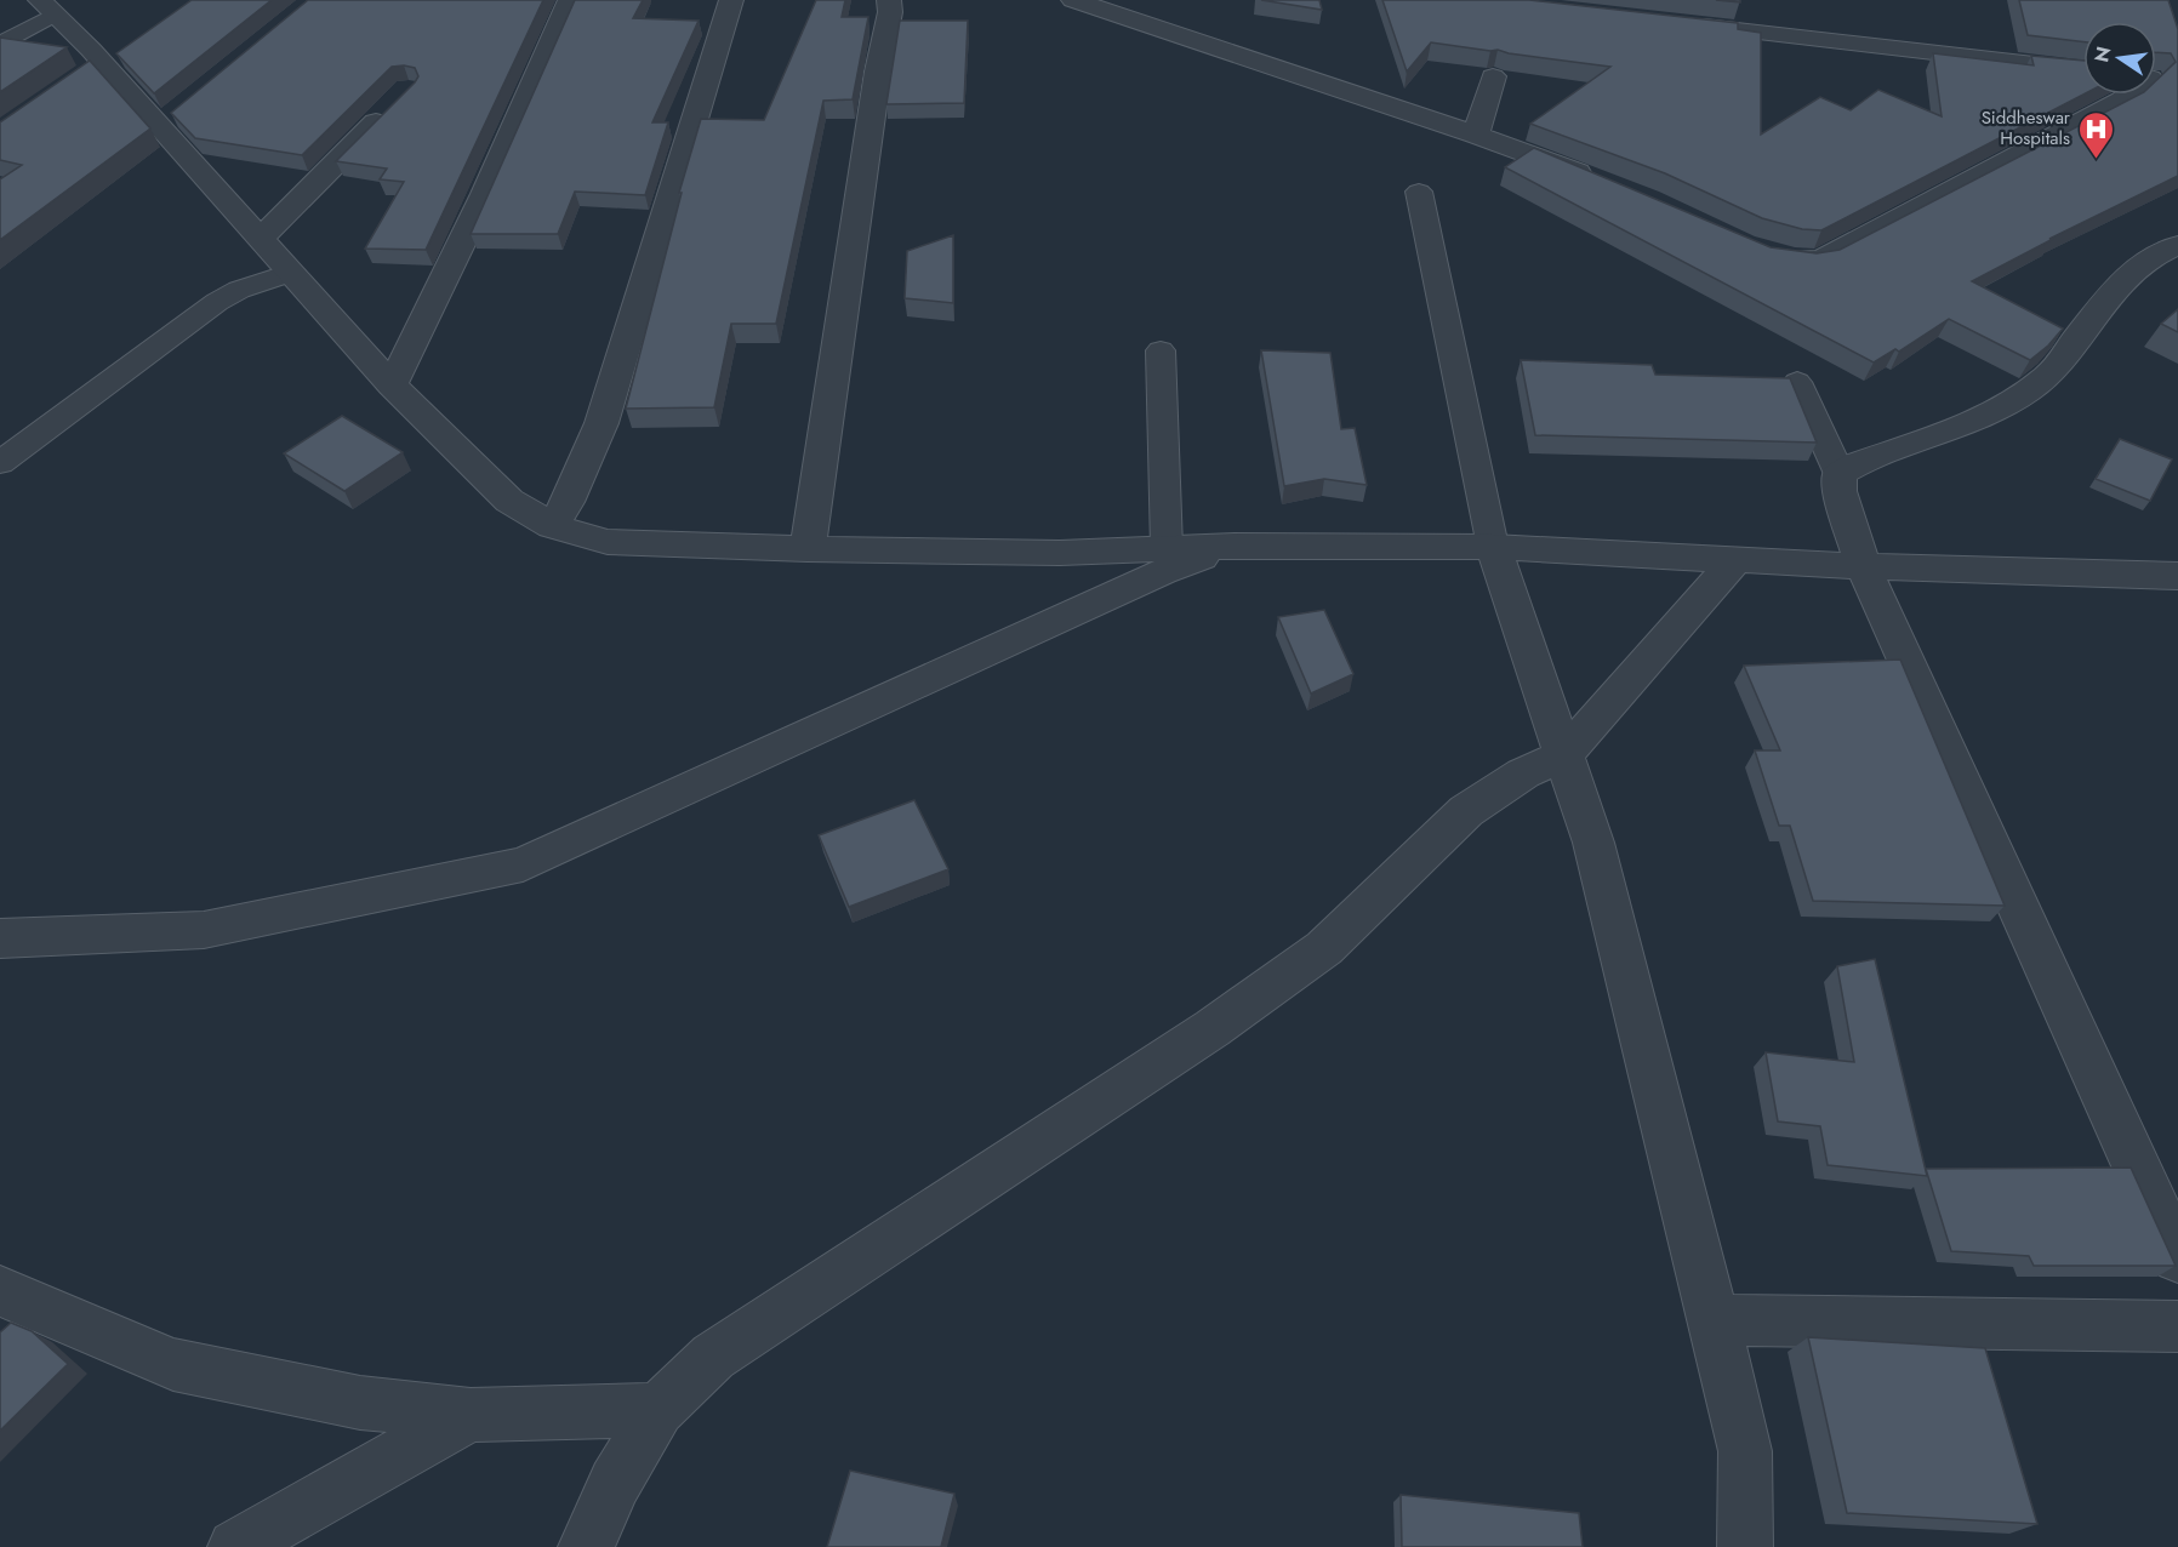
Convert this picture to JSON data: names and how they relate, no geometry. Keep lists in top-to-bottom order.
{
  "places": {
    "hospital": ["Siddheswar Hospitals"]
  },
  "north": "left"
}
